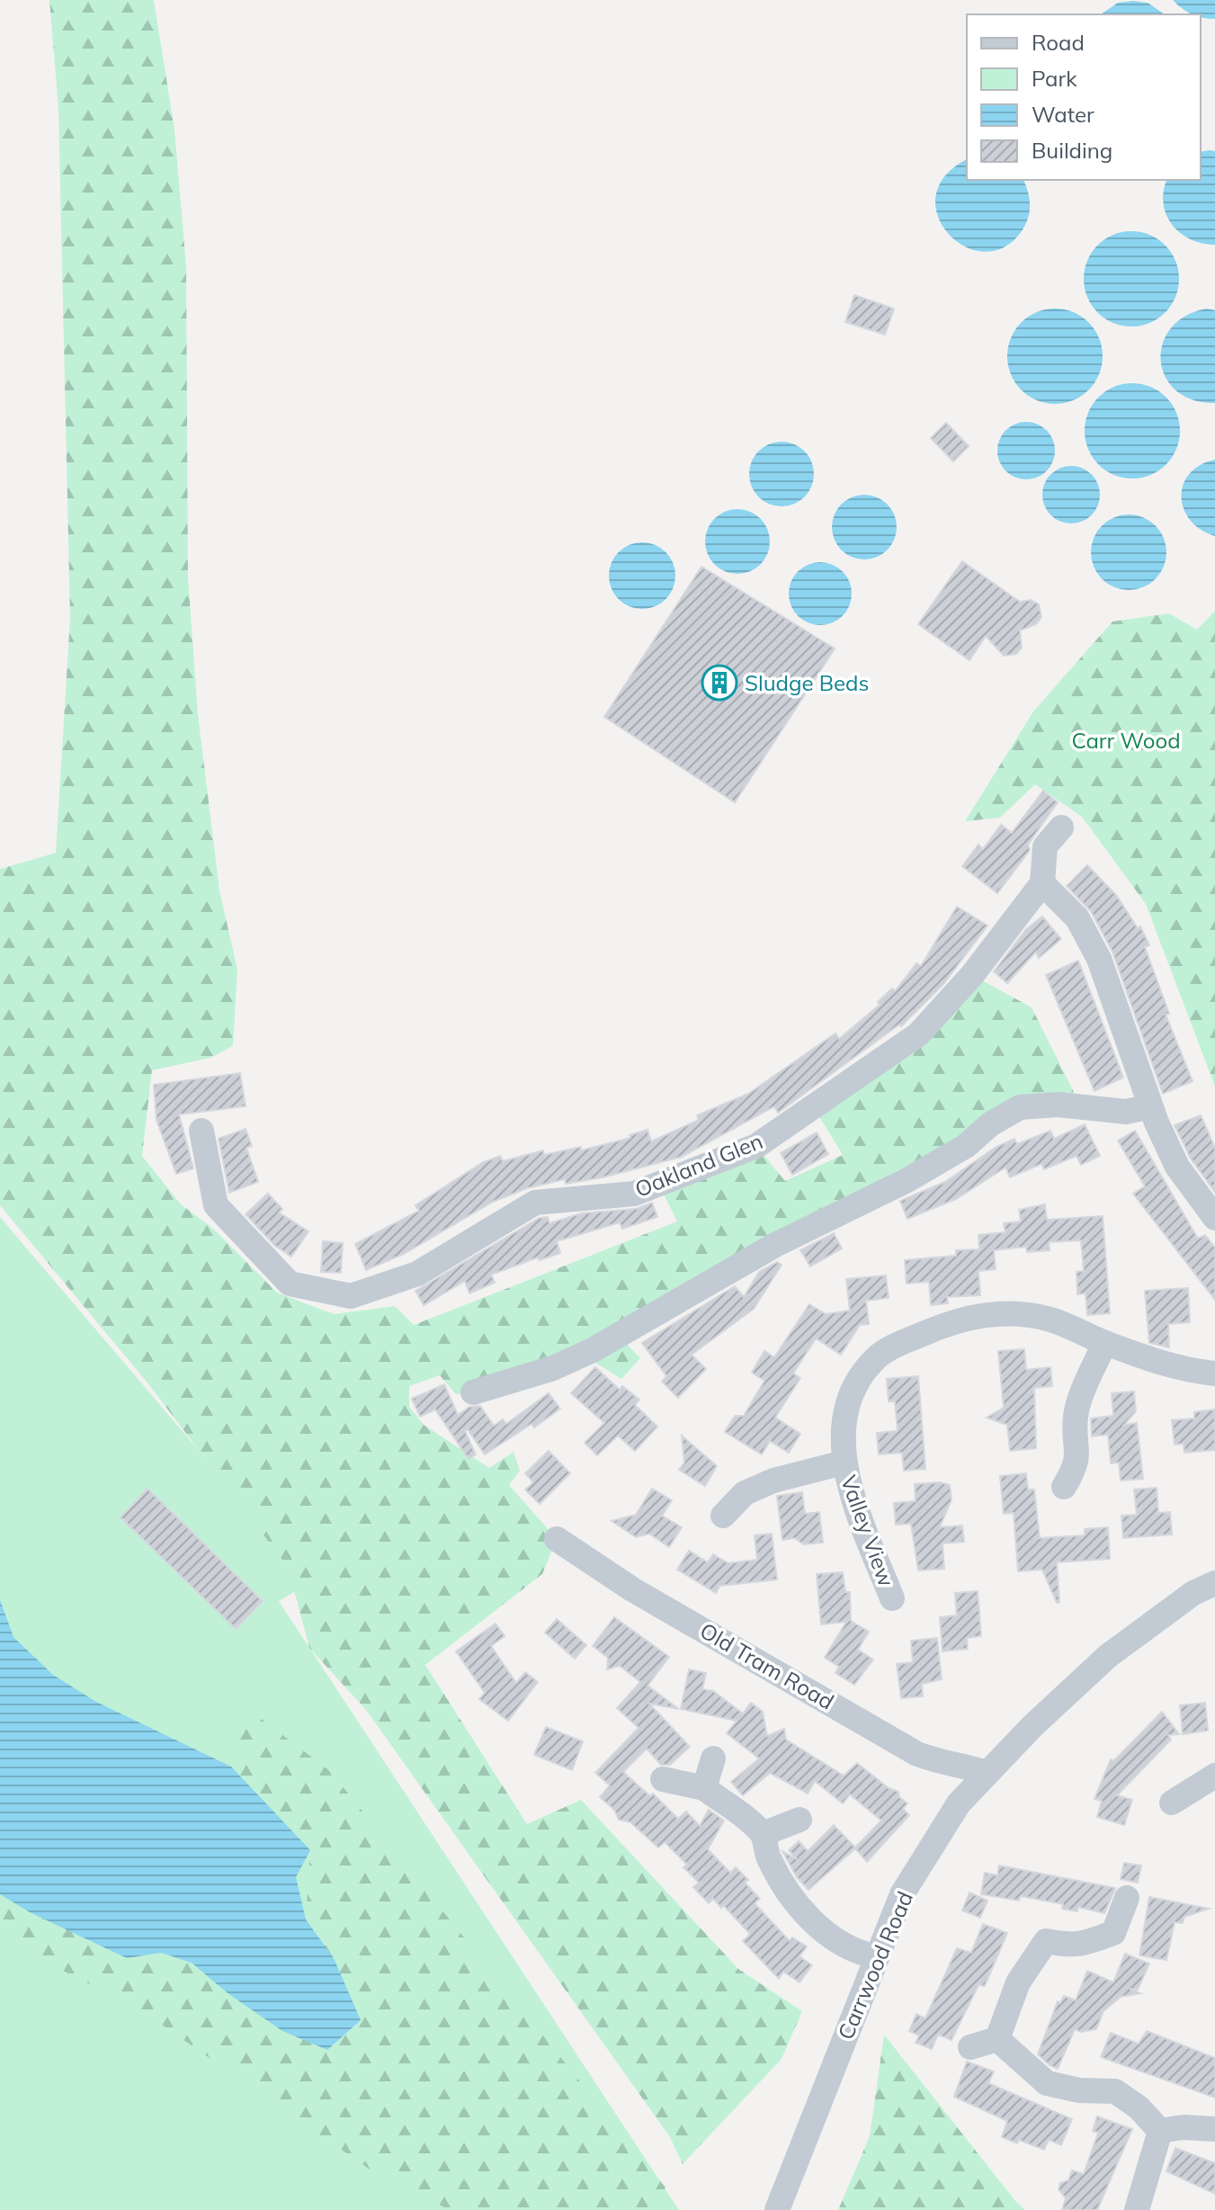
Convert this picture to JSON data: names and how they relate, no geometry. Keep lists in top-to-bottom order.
{
  "streets": {
    "street": [
      "Oakland Glen",
      "Valley View",
      "Old Tram Road",
      "Carrwood Road"
    ]
  },
  "crossings": [
    ["Old Tram Road", "Carrwood Road"]
  ],
  "parks": ["Carr Wood"],
  "places": {
    "building": ["Sludge Beds"]
  },
  "legend": [
    "Road",
    "Park",
    "Water",
    "Building"
  ]
}
